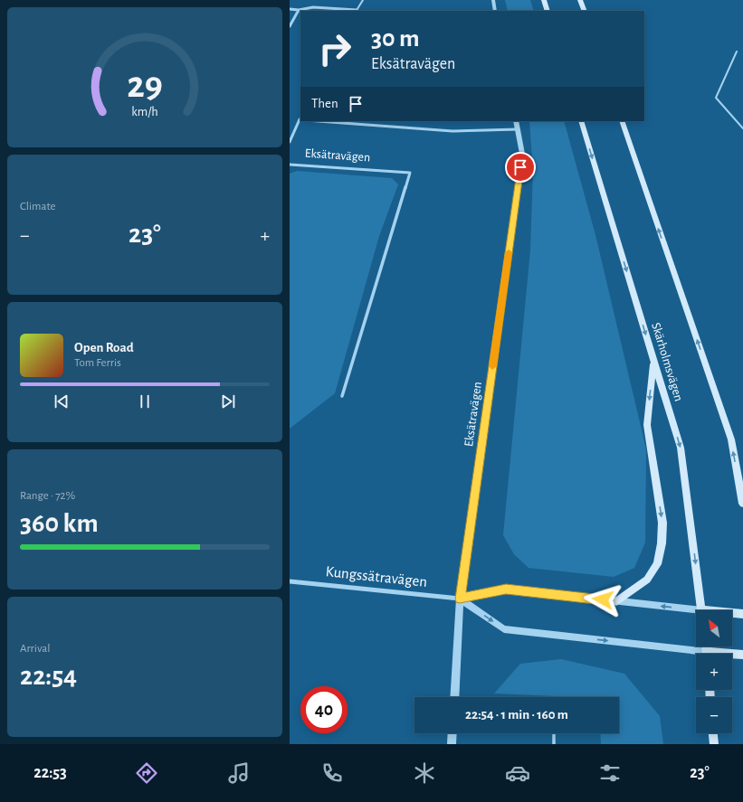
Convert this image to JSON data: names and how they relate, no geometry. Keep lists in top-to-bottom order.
{
  "streets": {
    "main road": ["Skärholmsvägen"],
    "street": ["Eksätravägen", "Kungssätravägen"]
  },
  "crossings": [
    ["Eksätravägen", "Kungssätravägen"]
  ],
  "north": "top left",
  "page": {
    "turn": ["30 m", "Eksätravägen"],
    "then": "Then",
    "tile": [
      "Climate",
      ["Range · 72%", "360 km"],
      ["Arrival", "22:54"]
    ],
    "heat": ["−", "23°", "+"],
    "song": ["Open Road", "Tom Ferris"],
    "map_buttons": ["+", "−"],
    "limit": "40",
    "trip": "22:54 · 1 min · 160 m",
    "tabs": ["22:53", "23°"],
    "gauge": ["29", "km/h"]
  }
}
